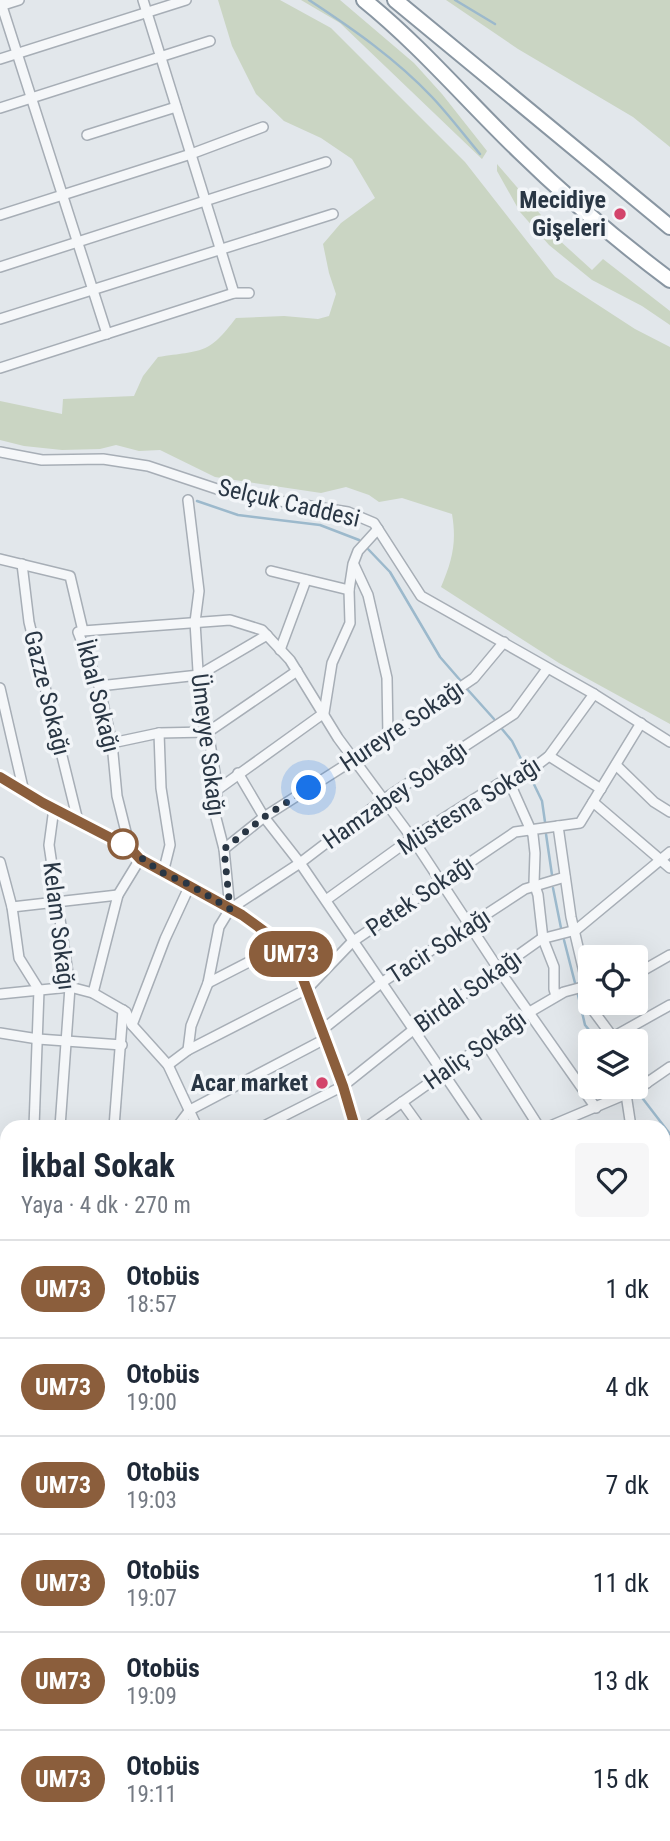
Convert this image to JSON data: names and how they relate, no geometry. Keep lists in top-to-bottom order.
{
  "streets": {
    "street": [
      "Selçuk Caddesi",
      "Gazze Sokağı",
      "İkbal Sokağı",
      "Hureyre Sokağı",
      "Ümeyye Sokağı",
      "Hamzabey Sokağı",
      "Müstesna Sokağı",
      "Petek Sokağı",
      "Kelam Sokağı",
      "Tacir Sokağı",
      "Birdal Sokağı",
      "Haliç Sokağı"
    ]
  },
  "crossings": [
    ["Selçuk Caddesi", "Hureyre Sokağı"],
    ["Selçuk Caddesi", "Hamzabey Sokağı"],
    ["Selçuk Caddesi", "Müstesna Sokağı"],
    ["Gazze Sokağı", "İkbal Sokağı"],
    ["Hureyre Sokağı", "Ümeyye Sokağı"],
    ["Ümeyye Sokağı", "Hamzabey Sokağı"]
  ],
  "places": ["Mecidiye Gişeleri", "Acar market"],
  "lines": ["bus line UM73"],
  "page": {
    "on_map": "UM73",
    "heading": ["İkbal Sokak", "Yaya · 4 dk · 270 m"],
    "list": [
      {
        "mark": "UM73",
        "name": "Otobüs",
        "note": "18:57",
        "value": "1 dk"
      },
      {
        "mark": "UM73",
        "name": "Otobüs",
        "note": "19:00",
        "value": "4 dk"
      },
      {
        "mark": "UM73",
        "name": "Otobüs",
        "note": "19:03",
        "value": "7 dk"
      },
      {
        "mark": "UM73",
        "name": "Otobüs",
        "note": "19:07",
        "value": "11 dk"
      },
      {
        "mark": "UM73",
        "name": "Otobüs",
        "note": "19:09",
        "value": "13 dk"
      },
      {
        "mark": "UM73",
        "name": "Otobüs",
        "note": "19:11",
        "value": "15 dk"
      }
    ]
  }
}
